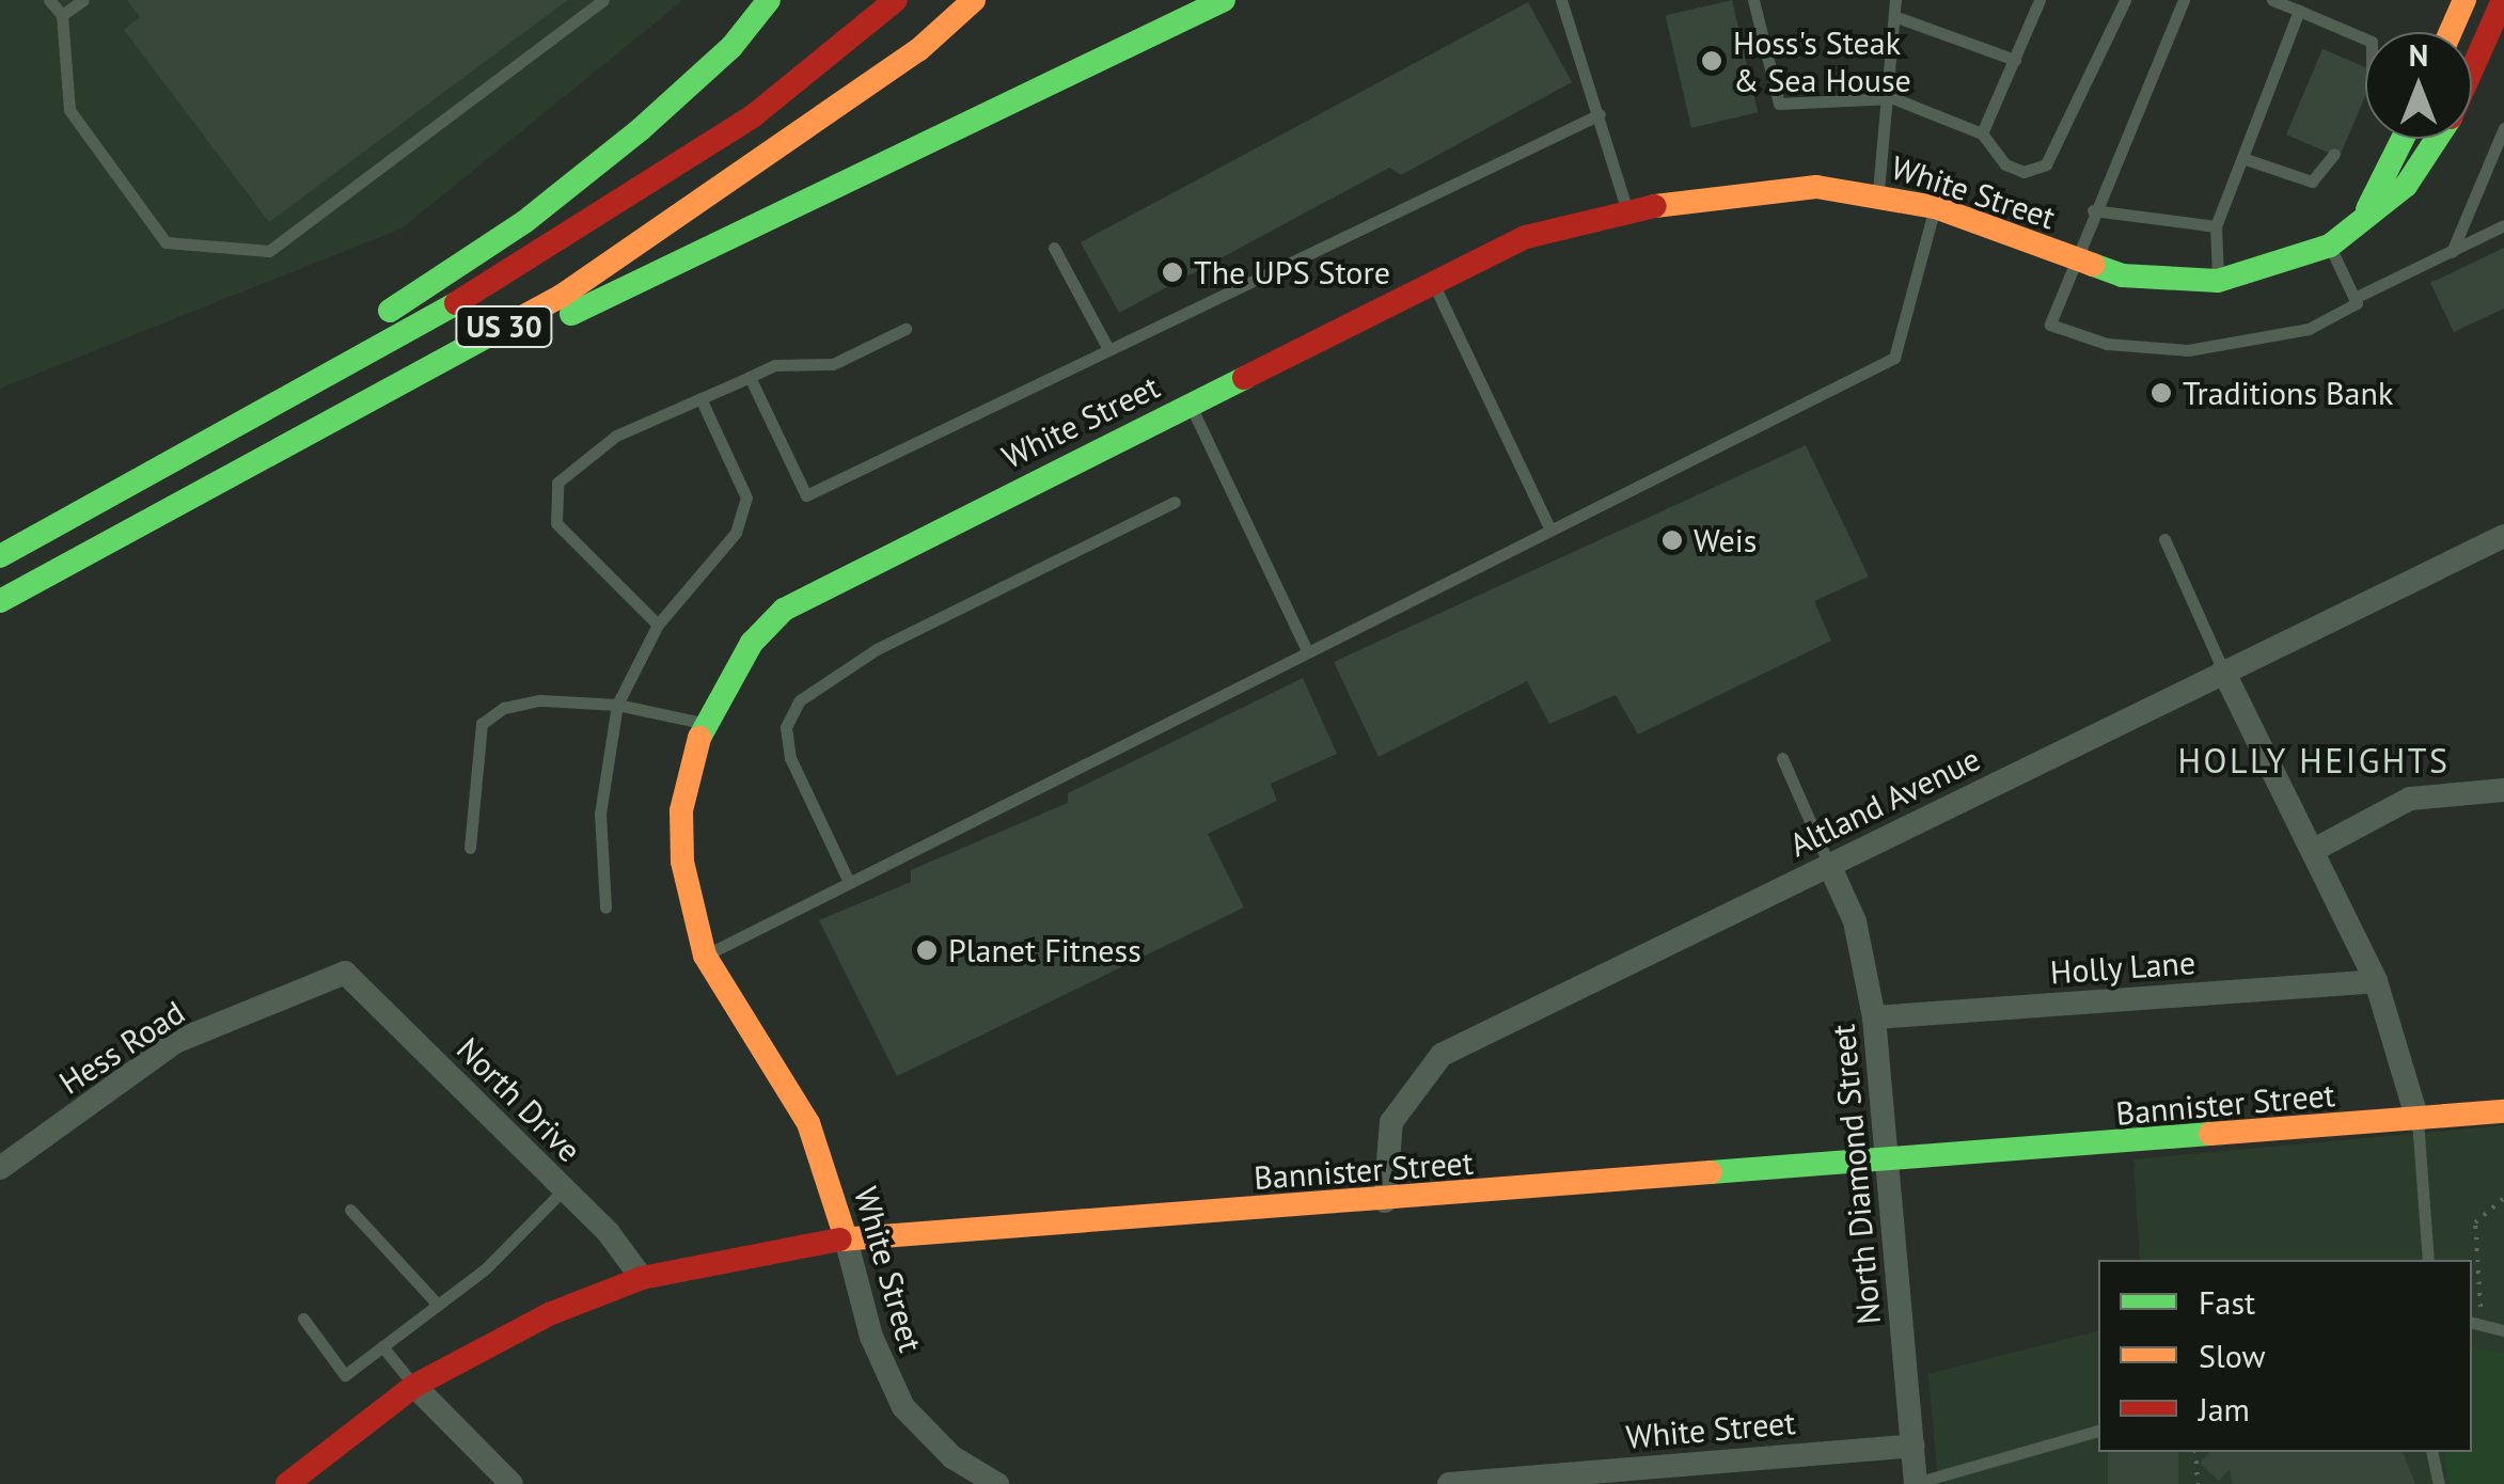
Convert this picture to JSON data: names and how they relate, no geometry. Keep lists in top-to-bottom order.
{
  "streets": {
    "main road": ["White Street", "US 30", "Bannister Street"],
    "street": [
      "Altland Avenue",
      "Holly Lane",
      "Hess Road",
      "North Drive",
      "North Diamond Street"
    ]
  },
  "crossings": [
    ["White Street", "Bannister Street"],
    ["White Street", "North Diamond Street"],
    ["Altland Avenue", "Bannister Street"],
    ["Altland Avenue", "North Diamond Street"],
    ["Holly Lane", "North Diamond Street"],
    ["Hess Road", "North Drive"],
    ["North Drive", "Bannister Street"],
    ["Bannister Street", "North Diamond Street"]
  ],
  "districts": ["HOLLY HEIGHTS"],
  "places": [
    "Hoss's Steak & Sea House",
    "The UPS Store",
    "Traditions Bank",
    "Weis",
    "Planet Fitness"
  ],
  "legend": ["Fast", "Slow", "Jam"],
  "north": "top"
}
